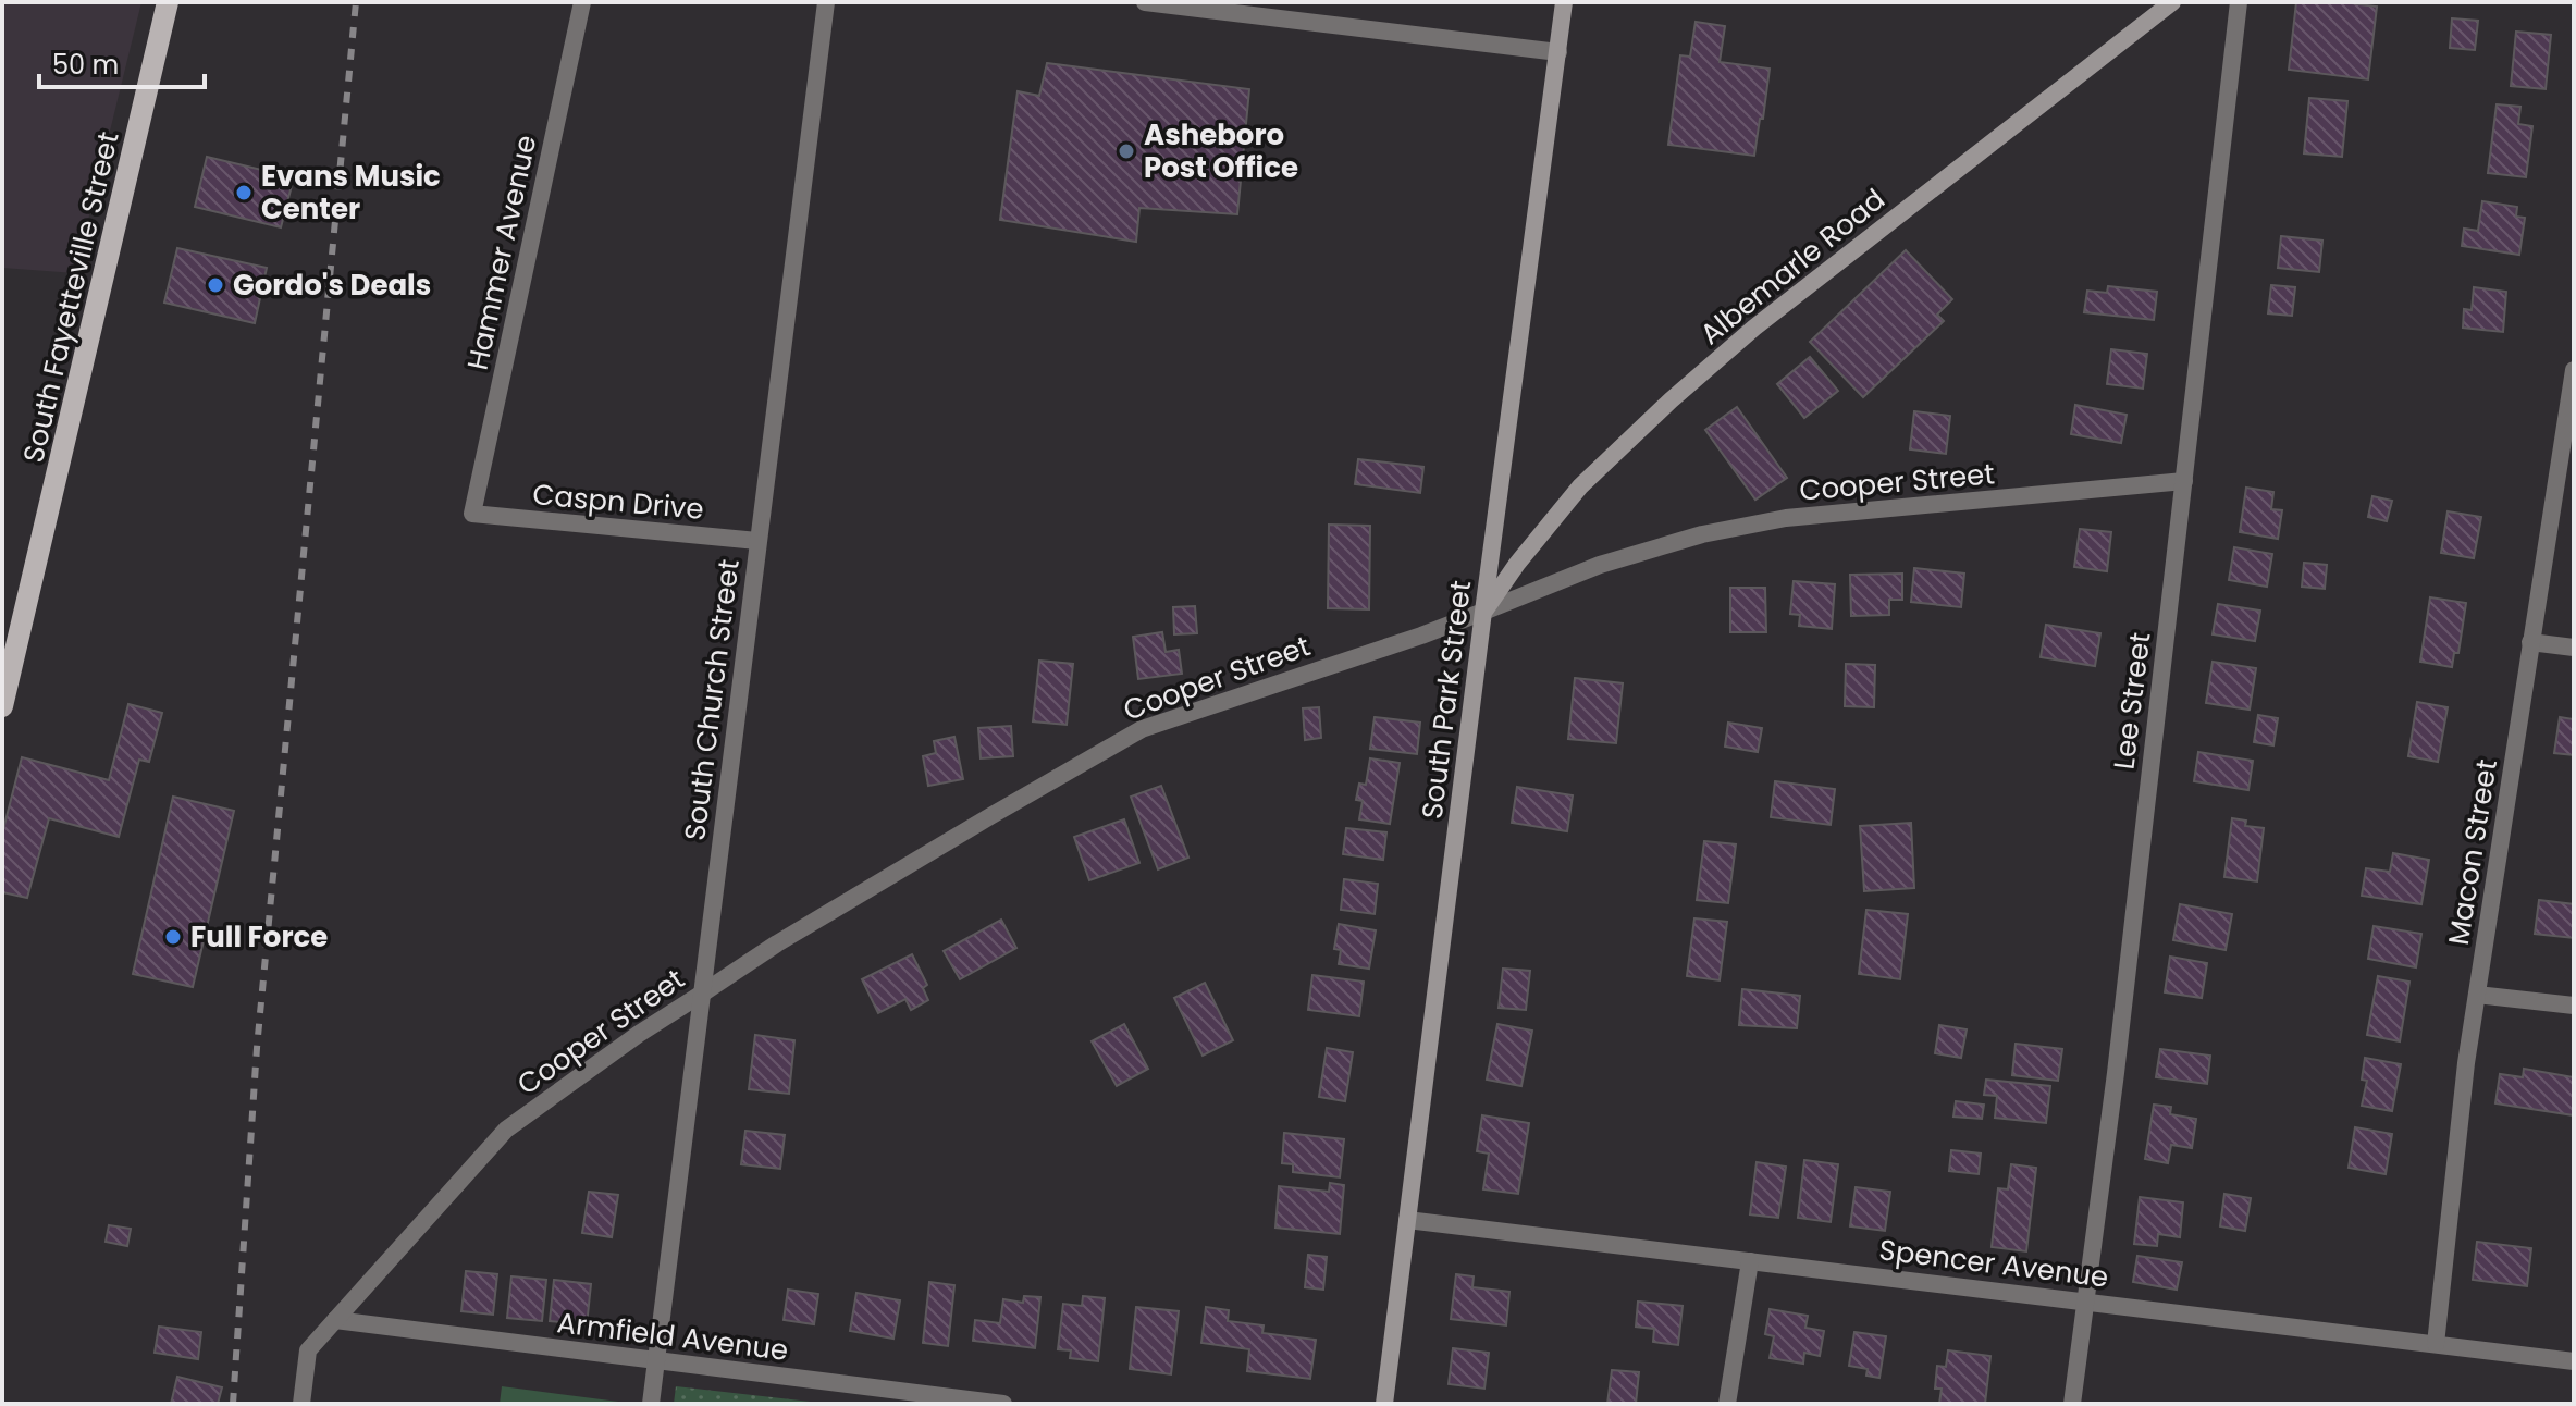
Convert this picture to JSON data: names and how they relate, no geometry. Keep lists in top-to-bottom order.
{
  "streets": {
    "main road": ["Albemarle Road", "South Fayetteville Street", "South Park Street"],
    "street": [
      "Hammer Avenue",
      "Cooper Street",
      "Caspn Drive",
      "South Church Street",
      "Lee Street",
      "Macon Street",
      "Spencer Avenue",
      "Armfield Avenue"
    ]
  },
  "crossings": [
    ["Hammer Avenue", "Caspn Drive"],
    ["Albemarle Road", "Cooper Street"],
    ["Albemarle Road", "South Park Street"],
    ["Cooper Street", "South Church Street"],
    ["Cooper Street", "South Park Street"],
    ["Cooper Street", "Lee Street"],
    ["Cooper Street", "Armfield Avenue"],
    ["Caspn Drive", "South Church Street"],
    ["South Church Street", "Armfield Avenue"],
    ["South Park Street", "Spencer Avenue"],
    ["Lee Street", "Spencer Avenue"],
    ["Macon Street", "Spencer Avenue"]
  ],
  "places": [
    "Asheboro Post Office",
    "Evans Music Center",
    "Gordo's Deals",
    "Full Force"
  ],
  "scale_bar": "50 m"
}
